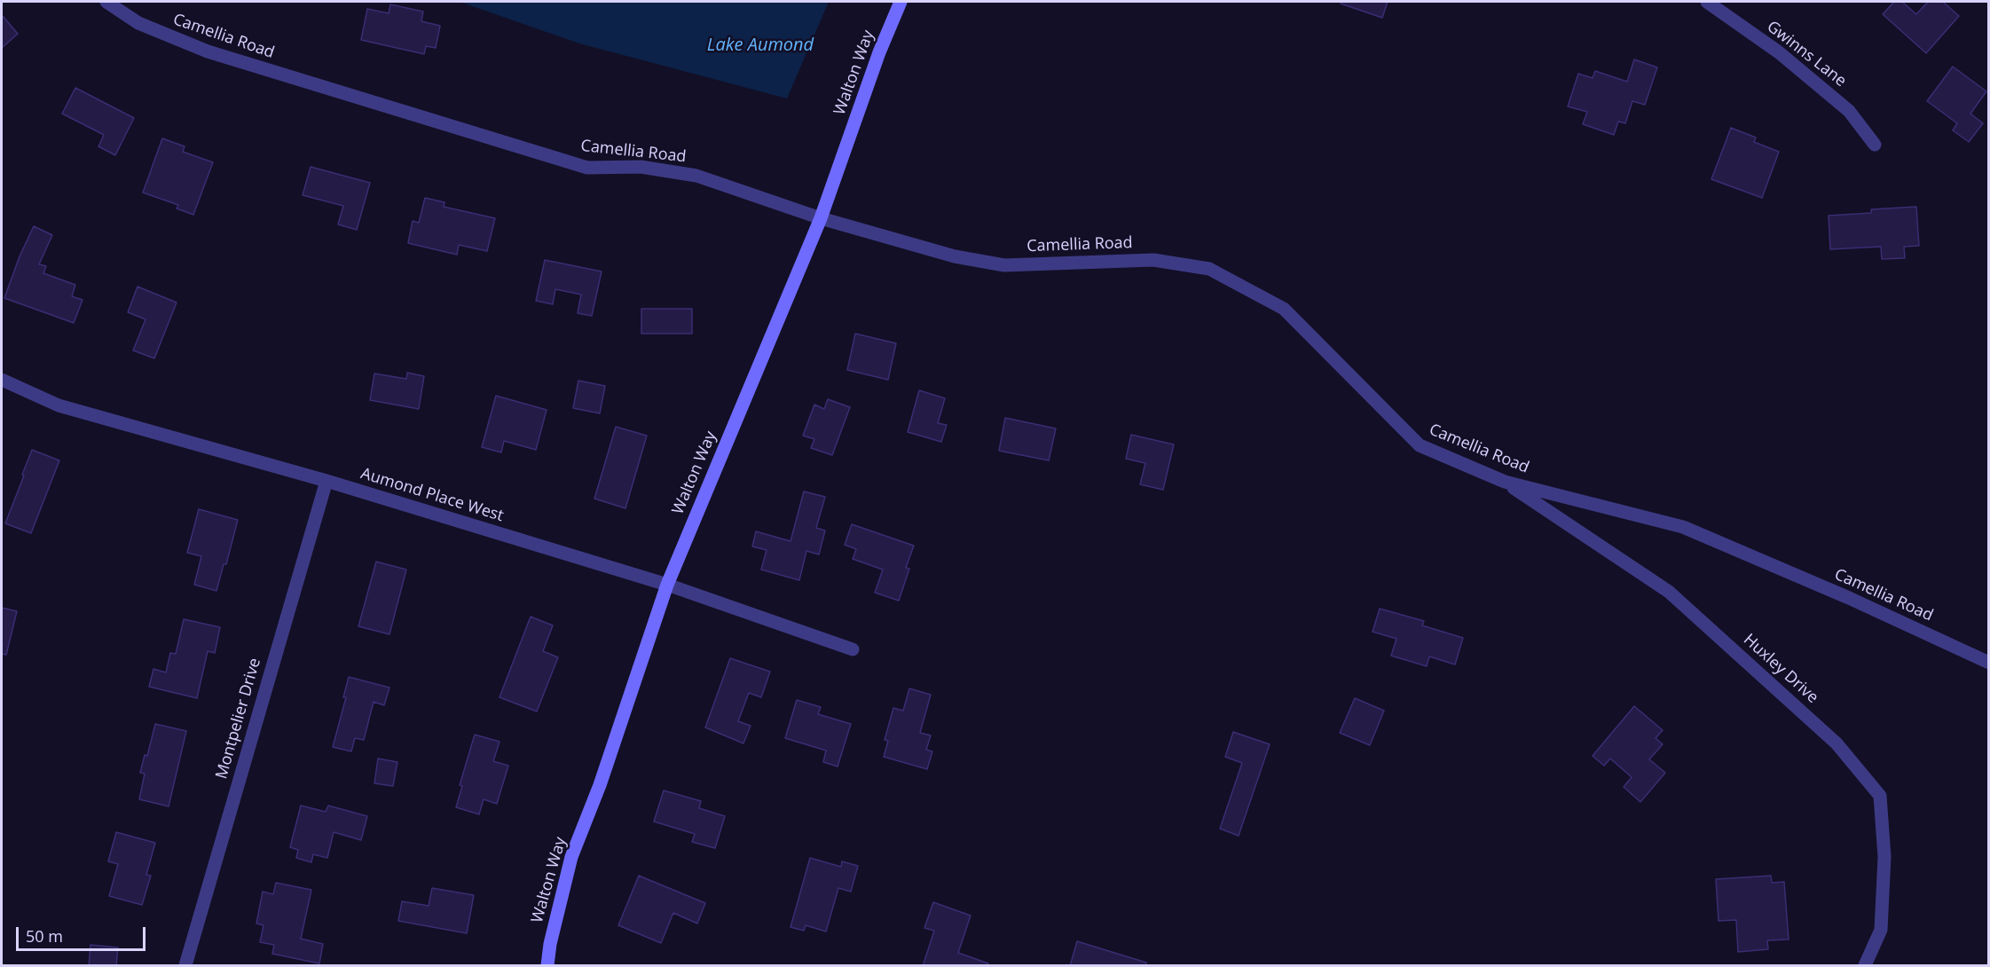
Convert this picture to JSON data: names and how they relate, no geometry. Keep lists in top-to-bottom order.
{
  "streets": {
    "main road": ["Walton Way"],
    "street": [
      "Camellia Road",
      "Gwinns Lane",
      "Aumond Place West",
      "Huxley Drive",
      "Montpelier Drive"
    ]
  },
  "crossings": [
    ["Camellia Road", "Walton Way"],
    ["Camellia Road", "Huxley Drive"],
    ["Walton Way", "Aumond Place West"],
    ["Aumond Place West", "Montpelier Drive"]
  ],
  "water": ["Lake Aumond"],
  "scale_bar": "50 m"
}
